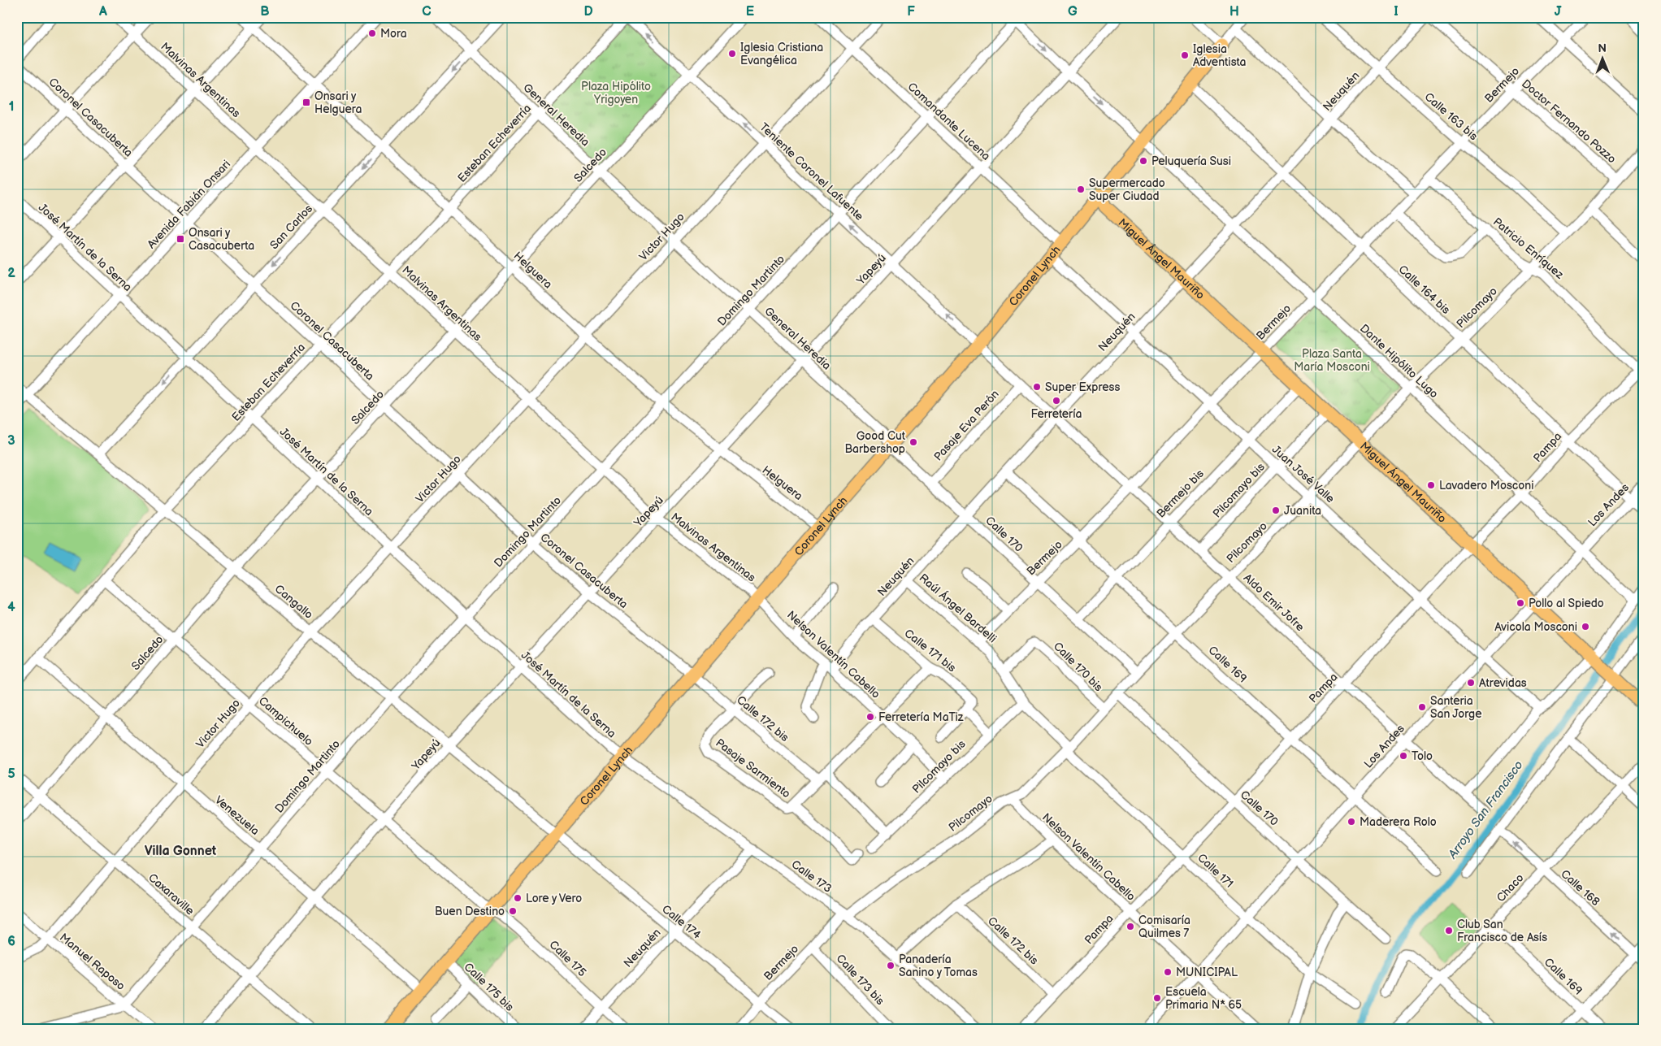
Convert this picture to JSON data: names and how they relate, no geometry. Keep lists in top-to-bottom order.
{
  "streets": {
    "main road": ["Miguel Ángel Mauriño", "Coronel Lynch"],
    "street": [
      "Malvinas Argentinas",
      "Bermejo",
      "Neuquén",
      "General Heredia",
      "Calle 163 bis",
      "Coronel Casacuberta",
      "Comandante Lucena",
      "Doctor Fernando Pozzo",
      "Esteban Echeverría",
      "Salcedo",
      "Teniente Coronel Lafuente",
      "Avenida Fabián Onsari",
      "San Carlos",
      "Victor Hugo",
      "José Martín de la Serna",
      "Patricio Enríquez",
      "Yapeyú",
      "Helguera",
      "Calle 164 bis",
      "Domingo Martinto",
      "Pilcomayo",
      "Dante Hipólito Lugo",
      "Pasaje Eva Perón",
      "Pampa",
      "Juan José Valle",
      "Pilcomayo bis",
      "Bermejo bis",
      "Los Andes",
      "Calle 170",
      "Cangallo",
      "Aldo Emir Jofre",
      "Raúl Ángel Bardelli",
      "Calle 171 bis",
      "Nelson Valentín Cabello",
      "Calle 169",
      "Calle 170 bis",
      "Calle 172 bis",
      "Campichuelo",
      "Pasaje Sarmiento",
      "Venezuela",
      "Calle 171",
      "Calle 173",
      "Chaco",
      "Calle 168",
      "Caxaraville",
      "Calle 174",
      "Calle 175",
      "Manuel Raposo",
      "Calle 173 bis",
      "Calle 175 bis"
    ]
  },
  "crossings": [
    ["Malvinas Argentinas", "Esteban Echeverría"],
    ["Malvinas Argentinas", "Salcedo"],
    ["Malvinas Argentinas", "Avenida Fabián Onsari"],
    ["Malvinas Argentinas", "San Carlos"],
    ["Malvinas Argentinas", "Victor Hugo"],
    ["Malvinas Argentinas", "Yapeyú"],
    ["Malvinas Argentinas", "Coronel Lynch"],
    ["Malvinas Argentinas", "Domingo Martinto"],
    ["Malvinas Argentinas", "Nelson Valentín Cabello"],
    ["Bermejo", "Calle 163 bis"],
    ["Bermejo", "Doctor Fernando Pozzo"],
    ["Bermejo", "Patricio Enríquez"],
    ["Bermejo", "Miguel Ángel Mauriño"],
    ["Bermejo", "Calle 164 bis"],
    ["Bermejo", "Pilcomayo"],
    ["Bermejo", "Dante Hipólito Lugo"],
    ["Bermejo", "Juan José Valle"],
    ["Bermejo", "Calle 170"],
    ["Bermejo", "Aldo Emir Jofre"],
    ["Bermejo", "Raúl Ángel Bardelli"],
    ["Bermejo", "Calle 169"],
    ["Bermejo", "Calle 173"],
    ["Bermejo", "Calle 174"],
    ["Bermejo", "Calle 173 bis"],
    ["Neuquén", "Calle 163 bis"],
    ["Neuquén", "Miguel Ángel Mauriño"],
    ["Neuquén", "Calle 164 bis"],
    ["Neuquén", "Dante Hipólito Lugo"],
    ["Neuquén", "Juan José Valle"],
    ["Neuquén", "Calle 170"],
    ["Neuquén", "Aldo Emir Jofre"],
    ["Neuquén", "Raúl Ángel Bardelli"],
    ["Neuquén", "Calle 171 bis"],
    ["Neuquén", "Nelson Valentín Cabello"],
    ["Neuquén", "Calle 169"],
    ["Neuquén", "Calle 173"],
    ["Neuquén", "Calle 174"],
    ["Neuquén", "Calle 175"],
    ["General Heredia", "Esteban Echeverría"],
    ["General Heredia", "Salcedo"],
    ["General Heredia", "San Carlos"],
    ["General Heredia", "Victor Hugo"],
    ["General Heredia", "Yapeyú"],
    ["General Heredia", "Coronel Lynch"],
    ["General Heredia", "Domingo Martinto"],
    ["General Heredia", "Calle 170"],
    ["Calle 163 bis", "Pilcomayo"],
    ["Coronel Casacuberta", "Esteban Echeverría"],
    ["Coronel Casacuberta", "Salcedo"],
    ["Coronel Casacuberta", "Avenida Fabián Onsari"],
    ["Coronel Casacuberta", "San Carlos"],
    ["Coronel Casacuberta", "Victor Hugo"],
    ["Coronel Casacuberta", "Yapeyú"],
    ["Coronel Casacuberta", "Coronel Lynch"],
    ["Coronel Casacuberta", "Domingo Martinto"],
    ["Coronel Casacuberta", "Calle 172 bis"],
    ["Comandante Lucena", "Victor Hugo"],
    ["Comandante Lucena", "Yapeyú"],
    ["Comandante Lucena", "Coronel Lynch"],
    ["Comandante Lucena", "Domingo Martinto"],
    ["Doctor Fernando Pozzo", "Pilcomayo"],
    ["Esteban Echeverría", "Teniente Coronel Lafuente"],
    ["Esteban Echeverría", "José Martín de la Serna"],
    ["Esteban Echeverría", "Helguera"],
    ["Esteban Echeverría", "Cangallo"],
    ["Esteban Echeverría", "Campichuelo"],
    ["Esteban Echeverría", "Venezuela"],
    ["Salcedo", "Teniente Coronel Lafuente"],
    ["Salcedo", "José Martín de la Serna"],
    ["Salcedo", "Helguera"],
    ["Salcedo", "Cangallo"],
    ["Salcedo", "Campichuelo"],
    ["Salcedo", "Venezuela"],
    ["Salcedo", "Caxaraville"],
    ["Teniente Coronel Lafuente", "Victor Hugo"],
    ["Teniente Coronel Lafuente", "Yapeyú"],
    ["Teniente Coronel Lafuente", "Coronel Lynch"],
    ["Teniente Coronel Lafuente", "Domingo Martinto"],
    ["Teniente Coronel Lafuente", "Aldo Emir Jofre"],
    ["Avenida Fabián Onsari", "José Martín de la Serna"],
    ["Avenida Fabián Onsari", "Helguera"],
    ["Avenida Fabián Onsari", "Cangallo"],
    ["San Carlos", "José Martín de la Serna"],
    ["San Carlos", "Helguera"],
    ["San Carlos", "Cangallo"],
    ["Victor Hugo", "José Martín de la Serna"],
    ["Victor Hugo", "Helguera"],
    ["Victor Hugo", "Cangallo"],
    ["Victor Hugo", "Campichuelo"],
    ["Victor Hugo", "Venezuela"],
    ["Victor Hugo", "Caxaraville"],
    ["Victor Hugo", "Manuel Raposo"],
    ["José Martín de la Serna", "Yapeyú"],
    ["José Martín de la Serna", "Coronel Lynch"],
    ["José Martín de la Serna", "Domingo Martinto"],
    ["José Martín de la Serna", "Calle 173"],
    ["Patricio Enríquez", "Pilcomayo"],
    ["Patricio Enríquez", "Pampa"],
    ["Miguel Ángel Mauriño", "Coronel Lynch"],
    ["Miguel Ángel Mauriño", "Pilcomayo"],
    ["Miguel Ángel Mauriño", "Pampa"],
    ["Miguel Ángel Mauriño", "Pilcomayo bis"],
    ["Miguel Ángel Mauriño", "Bermejo bis"],
    ["Miguel Ángel Mauriño", "Los Andes"],
    ["Yapeyú", "Helguera"],
    ["Yapeyú", "Dante Hipólito Lugo"],
    ["Yapeyú", "Cangallo"],
    ["Yapeyú", "Campichuelo"],
    ["Yapeyú", "Venezuela"],
    ["Yapeyú", "Caxaraville"],
    ["Helguera", "Coronel Lynch"],
    ["Helguera", "Domingo Martinto"],
    ["Coronel Lynch", "Calle 164 bis"],
    ["Coronel Lynch", "Dante Hipólito Lugo"],
    ["Coronel Lynch", "Juan José Valle"],
    ["Coronel Lynch", "Calle 170"],
    ["Coronel Lynch", "Cangallo"],
    ["Coronel Lynch", "Aldo Emir Jofre"],
    ["Coronel Lynch", "Nelson Valentín Cabello"],
    ["Coronel Lynch", "Calle 172 bis"],
    ["Coronel Lynch", "Campichuelo"],
    ["Coronel Lynch", "Venezuela"],
    ["Coronel Lynch", "Calle 173"],
    ["Coronel Lynch", "Calle 174"],
    ["Coronel Lynch", "Calle 175"],
    ["Coronel Lynch", "Calle 175 bis"],
    ["Calle 164 bis", "Pilcomayo"],
    ["Calle 164 bis", "Pampa"],
    ["Calle 164 bis", "Los Andes"],
    ["Domingo Martinto", "Dante Hipólito Lugo"],
    ["Domingo Martinto", "Cangallo"],
    ["Domingo Martinto", "Campichuelo"],
    ["Domingo Martinto", "Venezuela"],
    ["Domingo Martinto", "Caxaraville"],
    ["Domingo Martinto", "Manuel Raposo"],
    ["Pilcomayo", "Dante Hipólito Lugo"],
    ["Pilcomayo", "Juan José Valle"],
    ["Pilcomayo", "Calle 170"],
    ["Pilcomayo", "Aldo Emir Jofre"],
    ["Pilcomayo", "Raúl Ángel Bardelli"],
    ["Pilcomayo", "Nelson Valentín Cabello"],
    ["Pilcomayo", "Calle 169"],
    ["Pilcomayo", "Calle 170 bis"],
    ["Pilcomayo", "Calle 171"],
    ["Pilcomayo", "Calle 173"],
    ["Dante Hipólito Lugo", "Pampa"],
    ["Dante Hipólito Lugo", "Los Andes"],
    ["Pasaje Eva Perón", "Calle 170"],
    ["Pasaje Eva Perón", "Aldo Emir Jofre"],
    ["Pampa", "Juan José Valle"],
    ["Pampa", "Calle 170"],
    ["Pampa", "Aldo Emir Jofre"],
    ["Pampa", "Nelson Valentín Cabello"],
    ["Pampa", "Calle 169"],
    ["Pampa", "Calle 172 bis"],
    ["Pampa", "Calle 171"],
    ["Juan José Valle", "Pilcomayo bis"],
    ["Juan José Valle", "Bermejo bis"],
    ["Juan José Valle", "Los Andes"],
    ["Pilcomayo bis", "Aldo Emir Jofre"],
    ["Pilcomayo bis", "Raúl Ángel Bardelli"],
    ["Pilcomayo bis", "Nelson Valentín Cabello"],
    ["Bermejo bis", "Calle 170"],
    ["Bermejo bis", "Aldo Emir Jofre"],
    ["Bermejo bis", "Calle 169"],
    ["Los Andes", "Calle 170"],
    ["Los Andes", "Aldo Emir Jofre"],
    ["Los Andes", "Nelson Valentín Cabello"],
    ["Los Andes", "Calle 169"],
    ["Los Andes", "Calle 171"],
    ["Cangallo", "Calle 174"],
    ["Raúl Ángel Bardelli", "Calle 170 bis"],
    ["Raúl Ángel Bardelli", "Calle 171"],
    ["Calle 169", "Chaco"],
    ["Calle 172 bis", "Pasaje Sarmiento"],
    ["Campichuelo", "Calle 175"],
    ["Chaco", "Calle 168"]
  ],
  "one_way": ["Teniente Coronel Lafuente", "San Carlos", "Calle 168"],
  "districts": ["Villa Gonnet"],
  "water": ["Arroyo San Francisco"],
  "parks": ["Plaza Hipólito Yrigoyen", "Plaza Santa María Mosconi"],
  "places": {
    "other": [
      "Mora",
      "Iglesia Cristiana Evangélica",
      "Iglesia Adventista",
      "Peluquería Susi",
      "Supermercado Super Ciudad",
      "Super Express",
      "Ferretería",
      "Good Cut Barbershop",
      "Lavadero Mosconi",
      "Juanita",
      "Pollo al Spiedo",
      "Avicola Mosconi",
      "Atrevidas",
      "Santeria San Jorge",
      "Ferretería MaTiz",
      "Tolo",
      "Maderera Rolo",
      "Lore y Vero",
      "Buen Destino",
      "Comisaría Quilmes 7",
      "Club San Francisco de Asís",
      "Panadería Sanino y Tomas",
      "MUNICIPAL",
      "Escuela Primaria N* 65"
    ],
    "transit": ["Onsari y Helguera", "Onsari y Casacuberta"]
  },
  "north": "top",
  "grid": {
    "columns": [
      "A",
      "B",
      "C",
      "D",
      "E",
      "F",
      "G",
      "H",
      "I",
      "J"
    ],
    "rows": [
      "1",
      "2",
      "3",
      "4",
      "5",
      "6"
    ]
  }
}
